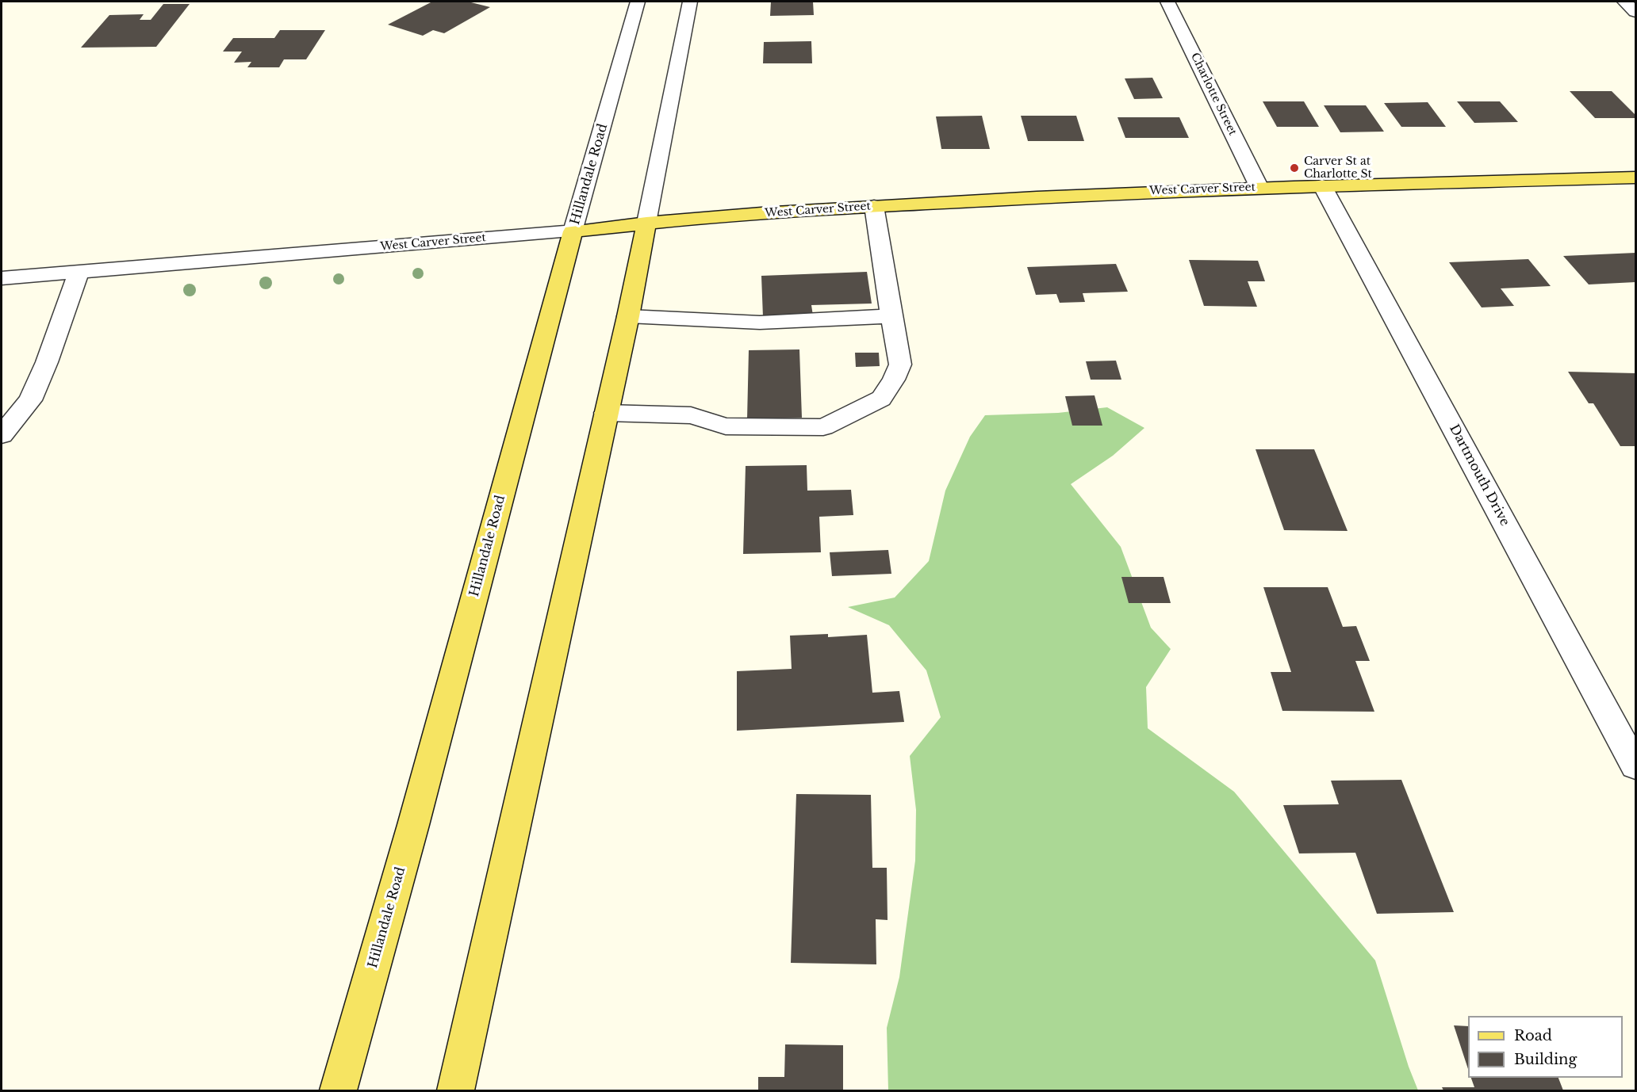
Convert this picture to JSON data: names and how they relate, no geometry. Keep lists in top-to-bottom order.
{
  "streets": {
    "main road": ["Hillandale Road", "West Carver Street"],
    "street": ["Charlotte Street", "Dartmouth Drive"]
  },
  "crossings": [
    ["Charlotte Street", "West Carver Street"],
    ["Hillandale Road", "West Carver Street"],
    ["West Carver Street", "Dartmouth Drive"]
  ],
  "places": ["Carver St at Charlotte St"],
  "legend": ["Road", "Building"]
}
